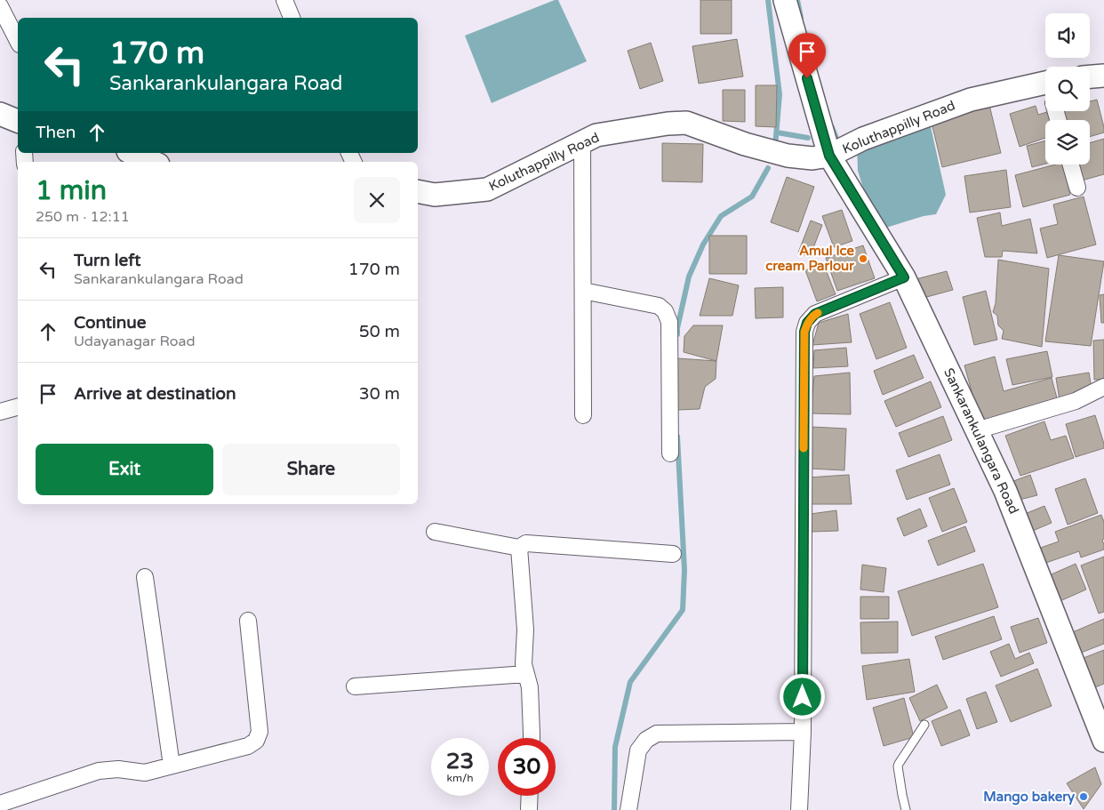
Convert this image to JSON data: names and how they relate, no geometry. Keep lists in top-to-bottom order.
{
  "streets": {
    "street": ["Koluthappilly Road", "Sankarankulangara Road"]
  },
  "crossings": [
    ["Koluthappilly Road", "Sankarankulangara Road"]
  ],
  "places": ["Amul Ice cream Parlour", "Mango bakery"],
  "page": {
    "turn": ["170 m", "Sankarankulangara Road"],
    "then": "Then",
    "heading": ["1 min", "250 m · 12:11"],
    "list": [
      {
        "name": "Turn left",
        "note": "Sankarankulangara Road",
        "value": "170 m"
      },
      {
        "name": "Continue",
        "note": "Udayanagar Road",
        "value": "50 m"
      },
      {
        "name": "Arrive at destination",
        "value": "30 m"
      }
    ],
    "buttons": ["Exit", "Share"],
    "speed": "23 km/h",
    "limit": "30"
  }
}
